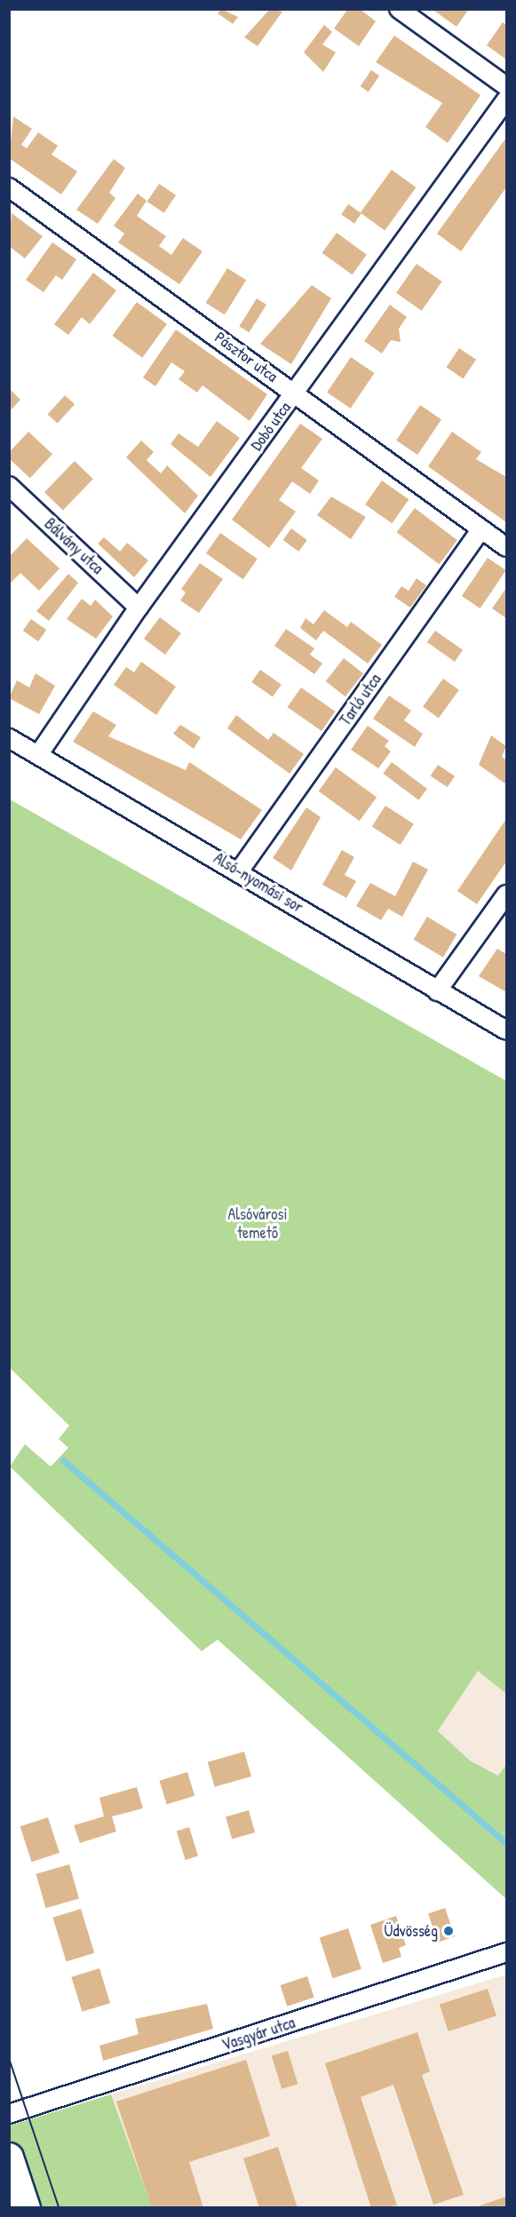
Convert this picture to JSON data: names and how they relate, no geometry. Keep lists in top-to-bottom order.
{
  "streets": {
    "street": [
      "Pásztor utca",
      "Dobó utca",
      "Bálvány utca",
      "Tarló utca",
      "Alsó-nyomási sor",
      "Vasgyár utca"
    ]
  },
  "crossings": [
    ["Pásztor utca", "Dobó utca"],
    ["Pásztor utca", "Tarló utca"],
    ["Dobó utca", "Bálvány utca"],
    ["Dobó utca", "Alsó-nyomási sor"],
    ["Tarló utca", "Alsó-nyomási sor"]
  ],
  "parks": ["Alsóvárosi temető"],
  "places": ["Üdvösség"]
}
